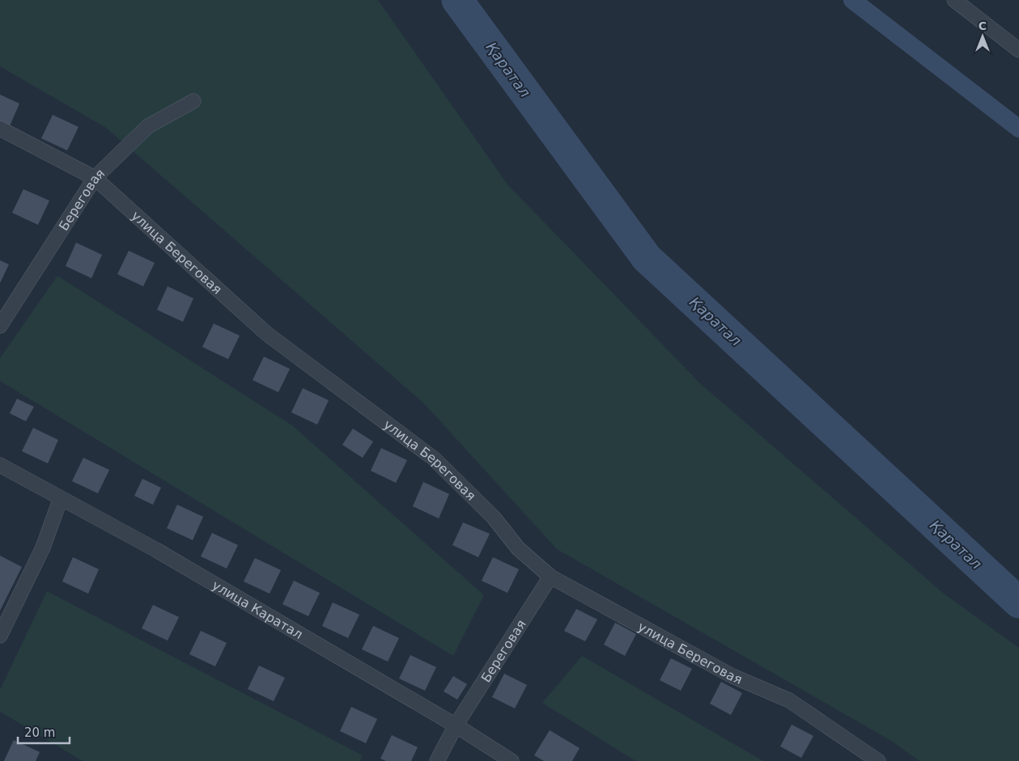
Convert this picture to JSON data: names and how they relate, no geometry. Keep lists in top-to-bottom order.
{
  "streets": {
    "street": ["Береговая", "улица Береговая", "улица Каратал"]
  },
  "crossings": [
    ["Береговая", "улица Береговая"],
    ["Береговая", "улица Каратал"]
  ],
  "water": ["Қаратал"],
  "scale_bar": "20 m",
  "north": "top"
}
